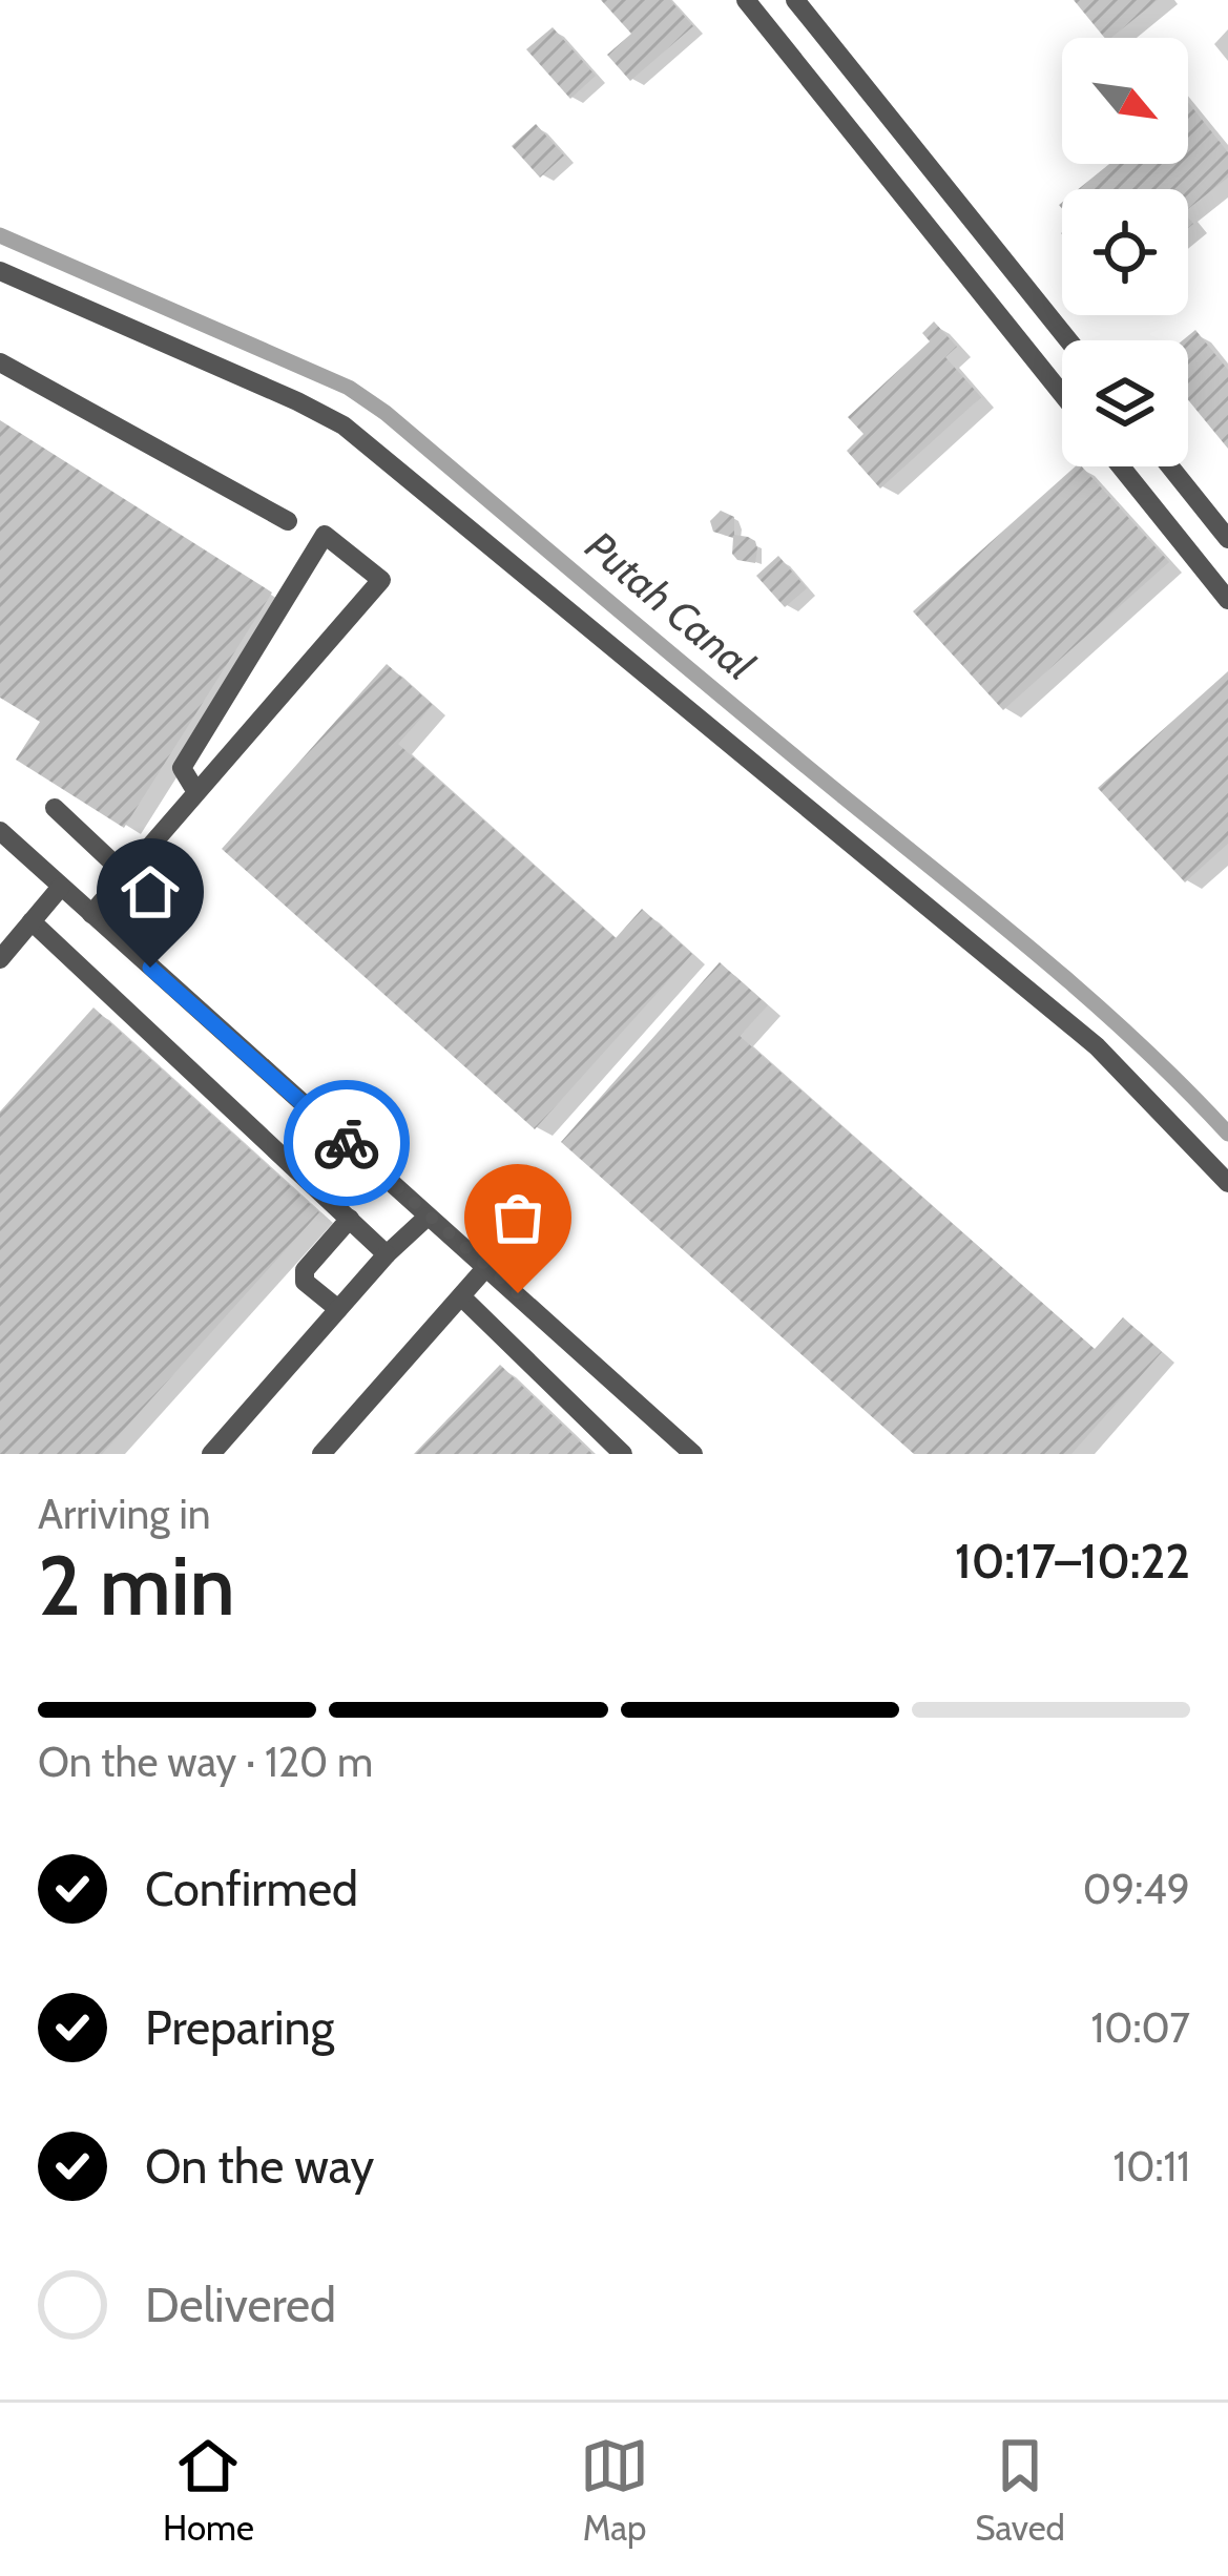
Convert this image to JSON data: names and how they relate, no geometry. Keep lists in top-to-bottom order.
{
  "water": ["Putah Canal"],
  "north": "bottom right",
  "page": {
    "heading": ["2 min", "Arriving in", "10:17–10:22"],
    "bar": "On the way · 120 m",
    "list": [
      ["Confirmed", "09:49"],
      ["Preparing", "10:07"],
      ["On the way", "10:11"],
      "Delivered"
    ],
    "tabs": ["Home", "Map", "Saved"]
  }
}
